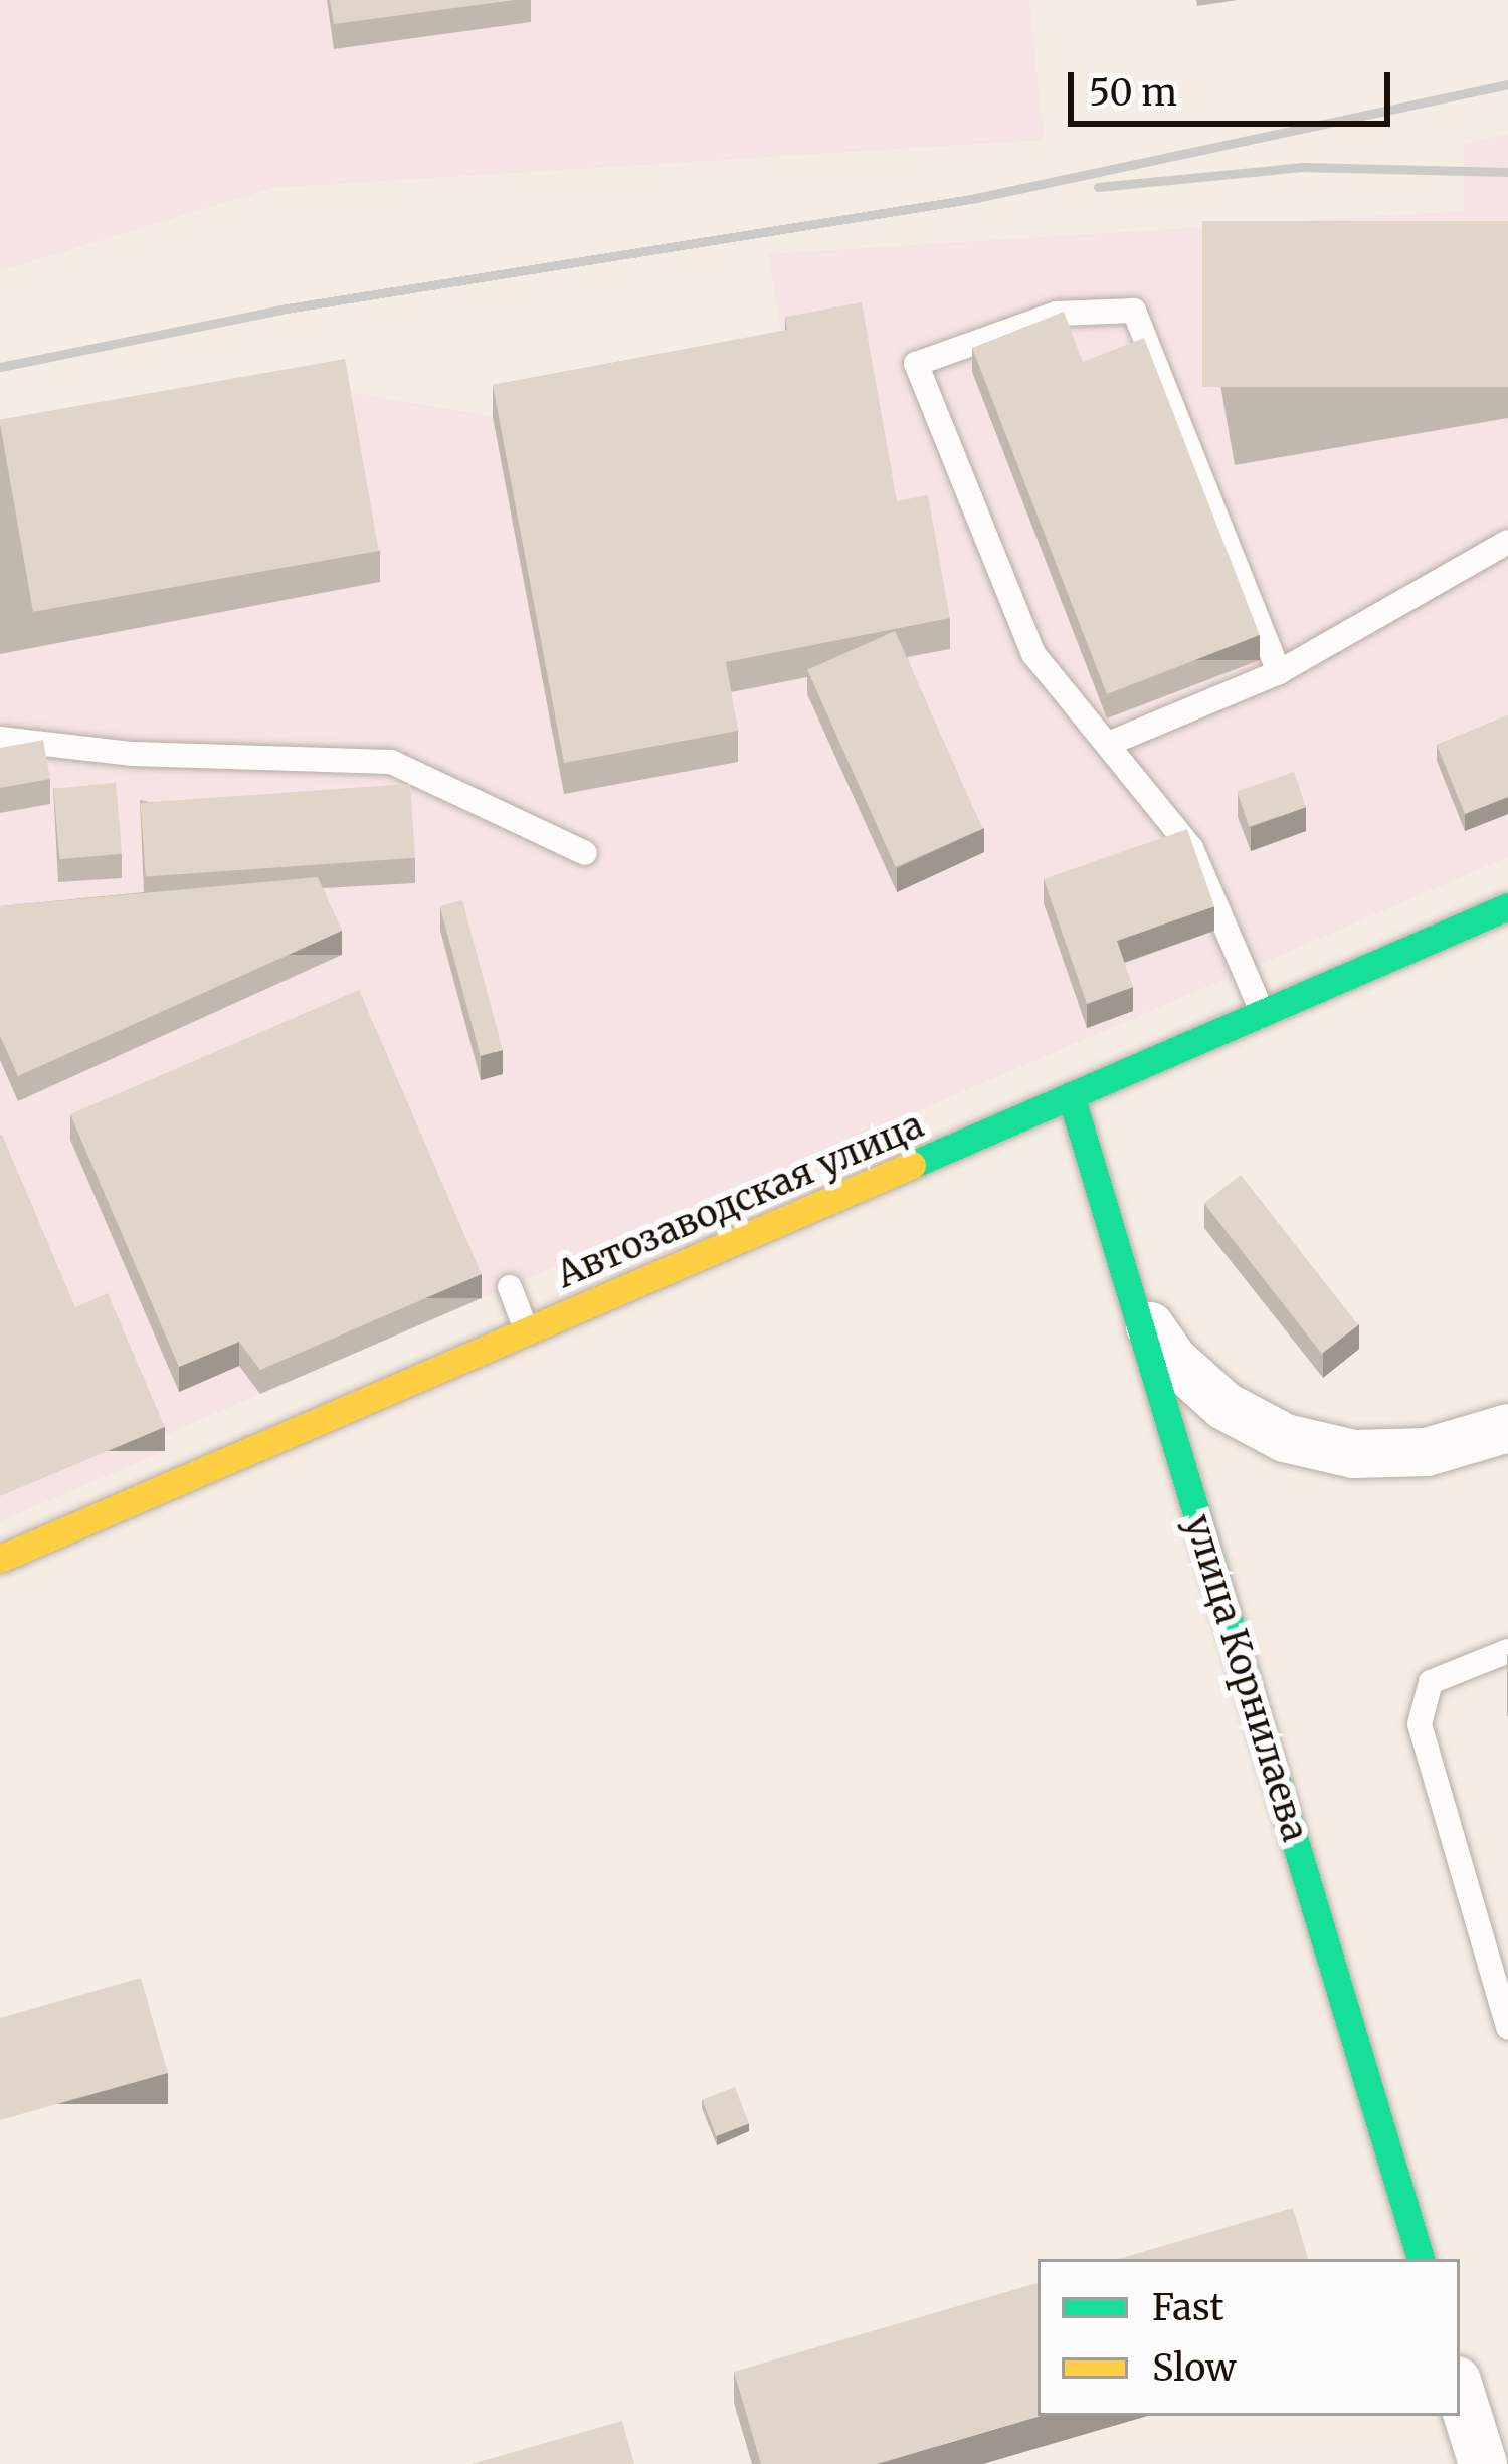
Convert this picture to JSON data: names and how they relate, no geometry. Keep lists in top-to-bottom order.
{
  "streets": {
    "street": ["Автозаводская улица", "улица Корнилаева"]
  },
  "crossings": [
    ["Автозаводская улица", "улица Корнилаева"]
  ],
  "legend": ["Fast", "Slow"],
  "scale_bar": "50 m"
}
